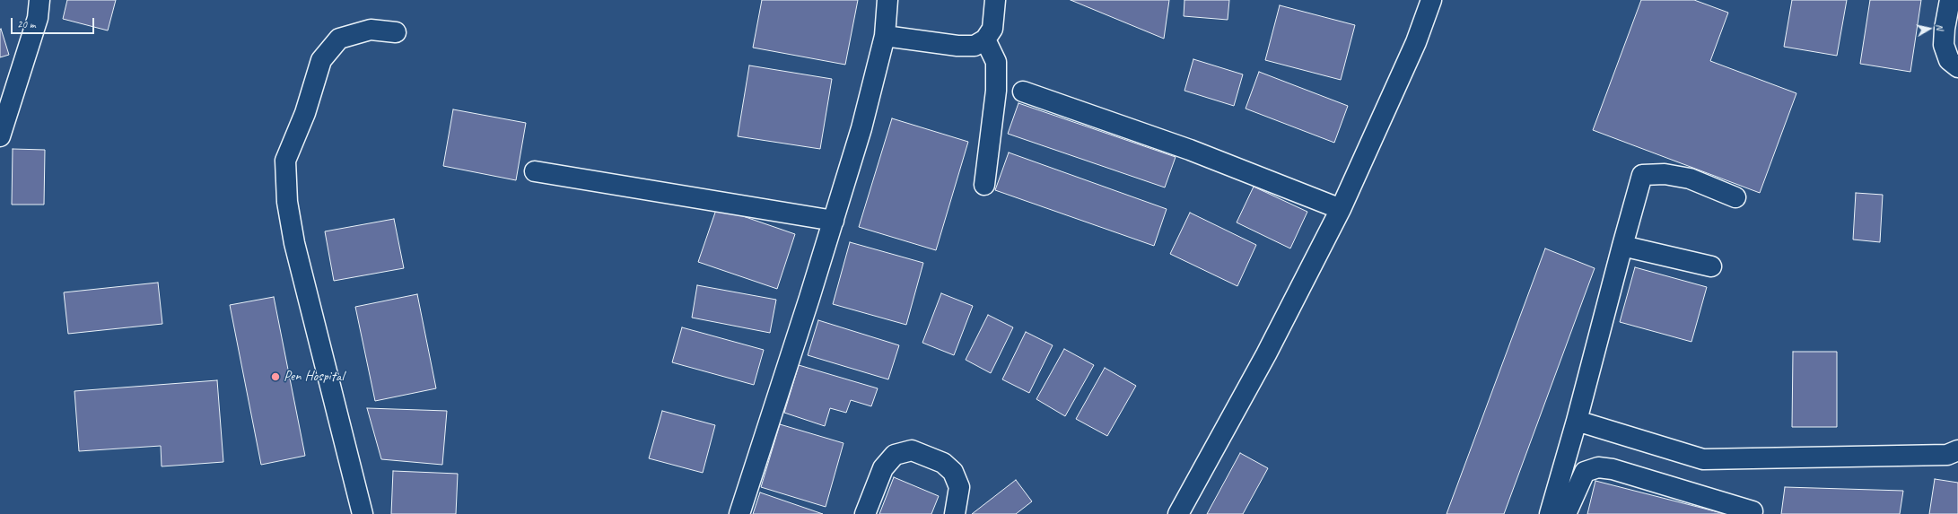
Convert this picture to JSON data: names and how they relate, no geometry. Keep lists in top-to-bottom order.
{
  "places": ["Pen Hospital"],
  "scale_bar": "20 m",
  "north": "right"
}
